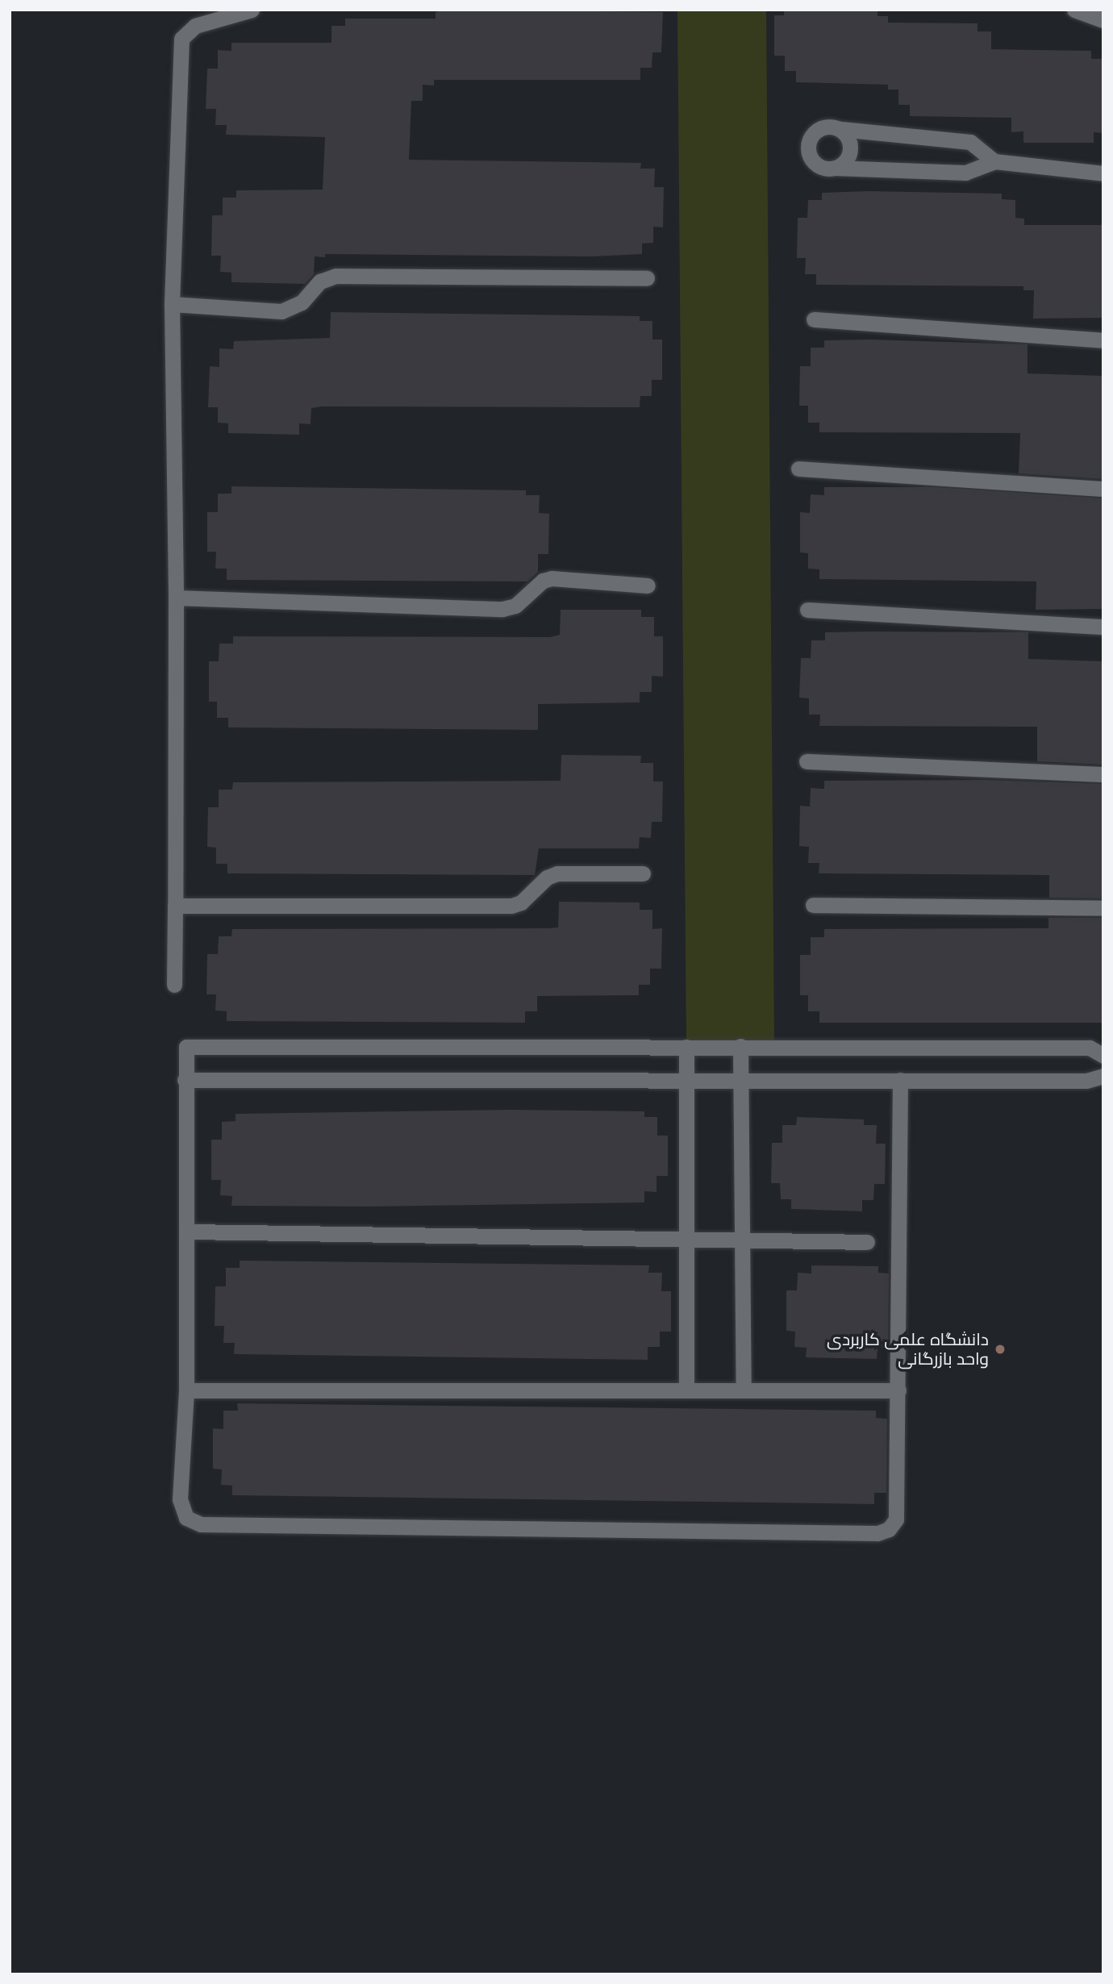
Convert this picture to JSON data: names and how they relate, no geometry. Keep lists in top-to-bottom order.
{
  "places": ["دانشگاه علمی کاربردی واحد بازرگانی"]
}
